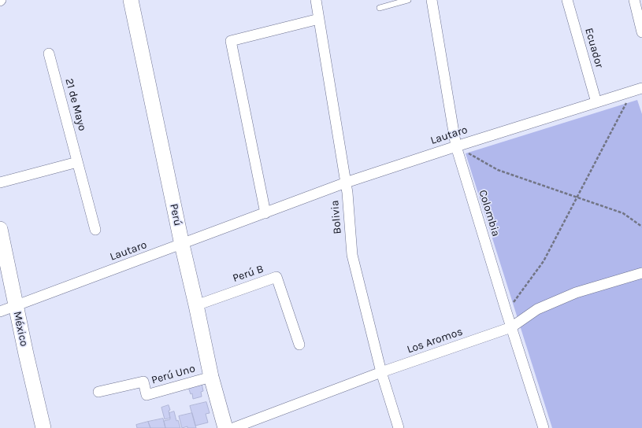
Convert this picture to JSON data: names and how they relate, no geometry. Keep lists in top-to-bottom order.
{
  "streets": {
    "main road": ["Perú", "México"],
    "street": [
      "Ecuador",
      "21 de Mayo",
      "Lautaro",
      "Colombia",
      "Bolivia",
      "Perú B",
      "Los Aromos",
      "Perú Uno"
    ]
  },
  "crossings": [
    ["Ecuador", "Lautaro"],
    ["Lautaro", "Colombia"],
    ["Lautaro", "Perú"],
    ["Lautaro", "Bolivia"],
    ["Lautaro", "México"],
    ["Colombia", "Los Aromos"],
    ["Perú", "Perú B"],
    ["Perú", "Perú Uno"],
    ["Bolivia", "Los Aromos"]
  ]
}
